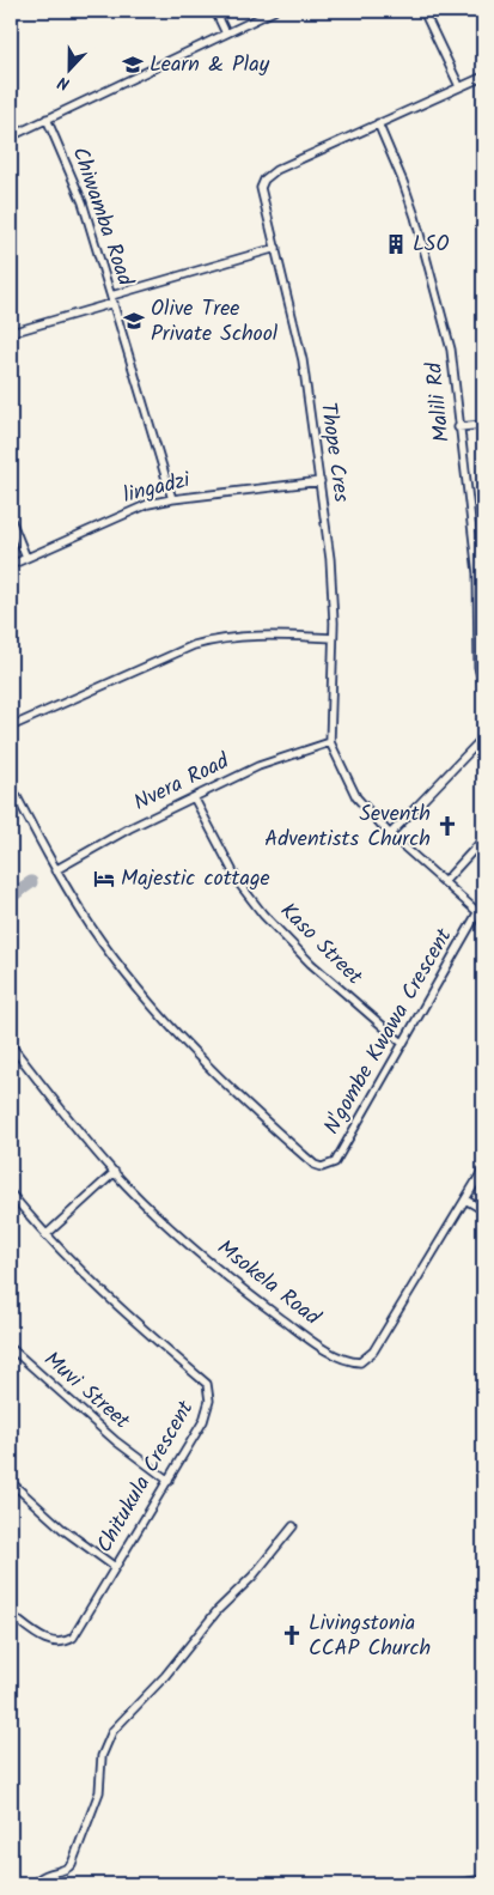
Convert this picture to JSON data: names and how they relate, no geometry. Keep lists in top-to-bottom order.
{
  "streets": {
    "street": [
      "Chiwamba Road",
      "Malili Rd",
      "Thope Cres",
      "lingadzi",
      "Nvera Road",
      "Kaso Street",
      "N'gombe Kwawa Crescent",
      "Msokela Road",
      "Muvi Street",
      "Chitukula Crescent"
    ]
  },
  "crossings": [
    ["Chiwamba Road", "lingadzi"],
    ["Malili Rd", "Thope Cres"],
    ["Thope Cres", "lingadzi"],
    ["Thope Cres", "Nvera Road"],
    ["Thope Cres", "N'gombe Kwawa Crescent"],
    ["Nvera Road", "Kaso Street"],
    ["Nvera Road", "N'gombe Kwawa Crescent"],
    ["Kaso Street", "N'gombe Kwawa Crescent"],
    ["Muvi Street", "Chitukula Crescent"]
  ],
  "places": {
    "school or university": ["Learn & Play", "Olive Tree Private School"],
    "building": ["LSO"],
    "church": ["Seventh Adventists Church", "Livingstonia CCAP Church"],
    "hotel": ["Majestic cottage"]
  },
  "north": "bottom"
}
